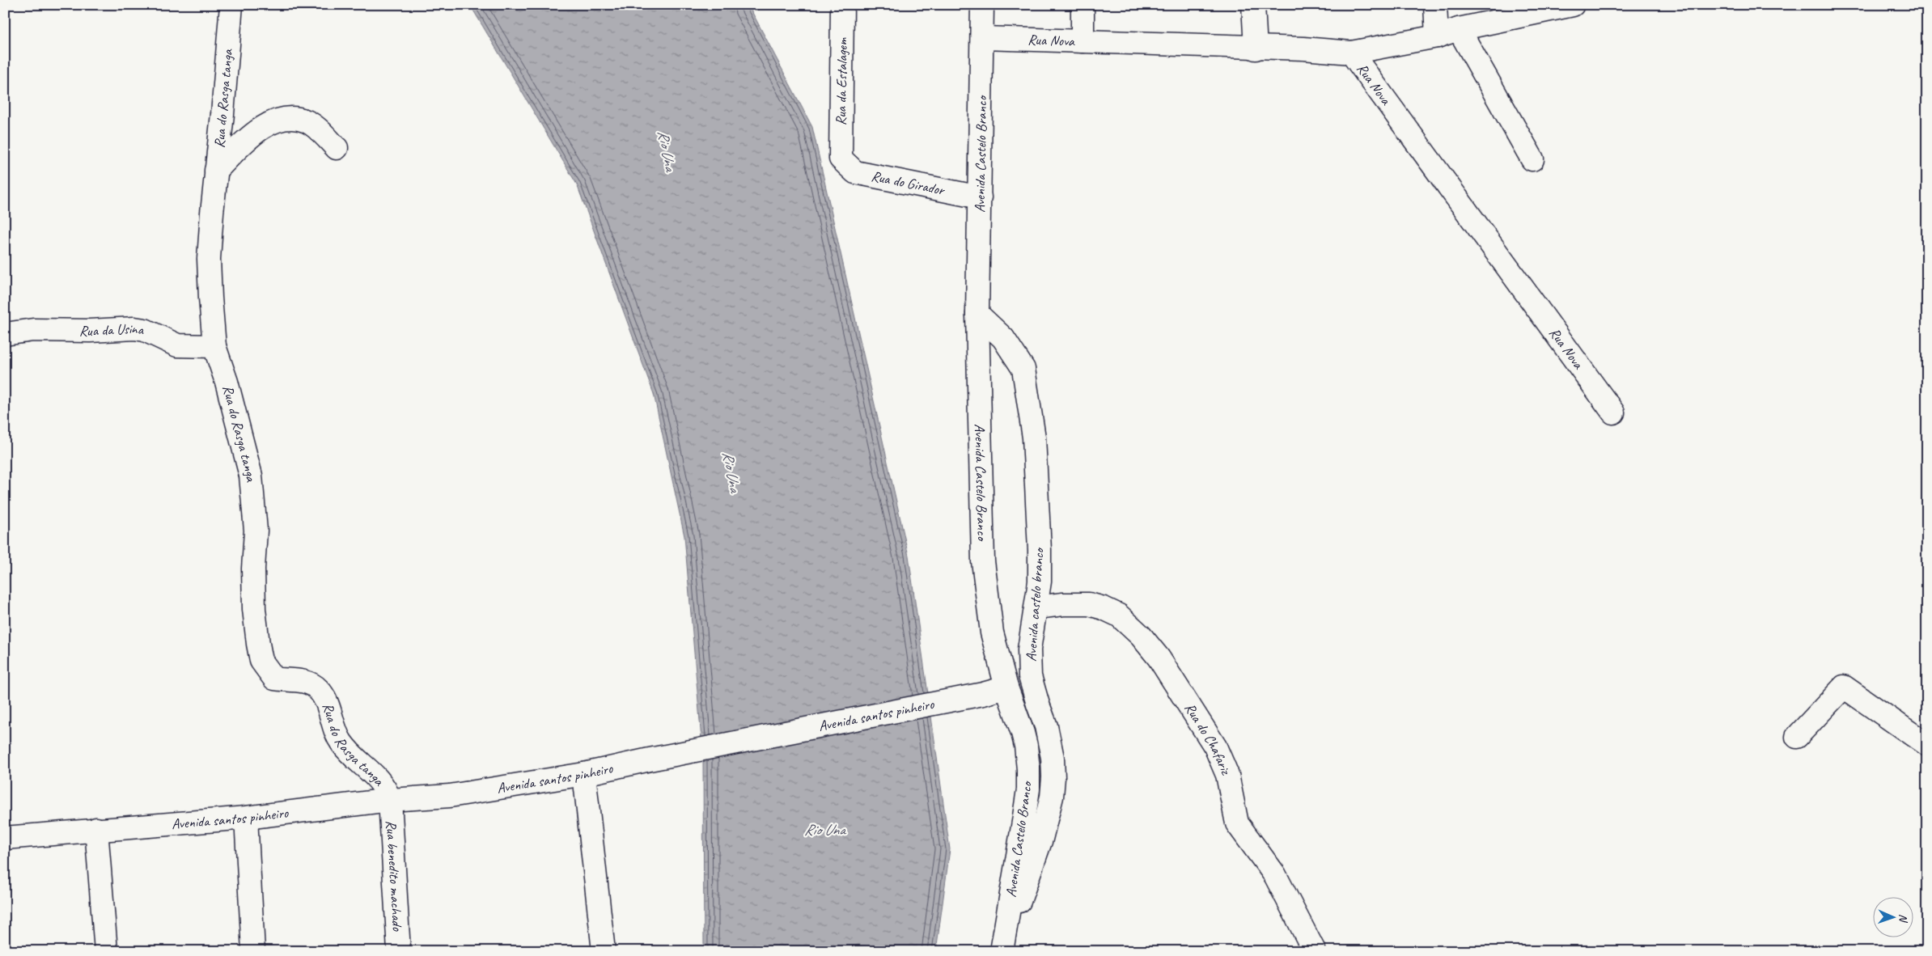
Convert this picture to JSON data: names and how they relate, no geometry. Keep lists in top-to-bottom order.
{
  "streets": {
    "street": [
      "Rua Nova",
      "Rua da Estalagem",
      "Rua do Rasga tanga",
      "Avenida Castelo Branco",
      "Rua do Girador",
      "Rua da Usina",
      "Avenida castelo branco",
      "Avenida santos pinheiro",
      "Rua do Chafariz",
      "Rua benedito machado"
    ]
  },
  "crossings": [
    ["Rua Nova", "Avenida Castelo Branco"],
    ["Rua da Estalagem", "Rua do Girador"],
    ["Rua do Rasga tanga", "Rua da Usina"],
    ["Rua do Rasga tanga", "Avenida santos pinheiro"],
    ["Rua do Rasga tanga", "Rua benedito machado"],
    ["Avenida Castelo Branco", "Rua do Girador"],
    ["Avenida Castelo Branco", "Avenida castelo branco"],
    ["Avenida Castelo Branco", "Avenida santos pinheiro"],
    ["Avenida castelo branco", "Rua do Chafariz"],
    ["Avenida santos pinheiro", "Rua benedito machado"]
  ],
  "water": ["Rio Una"],
  "north": "right"
}
